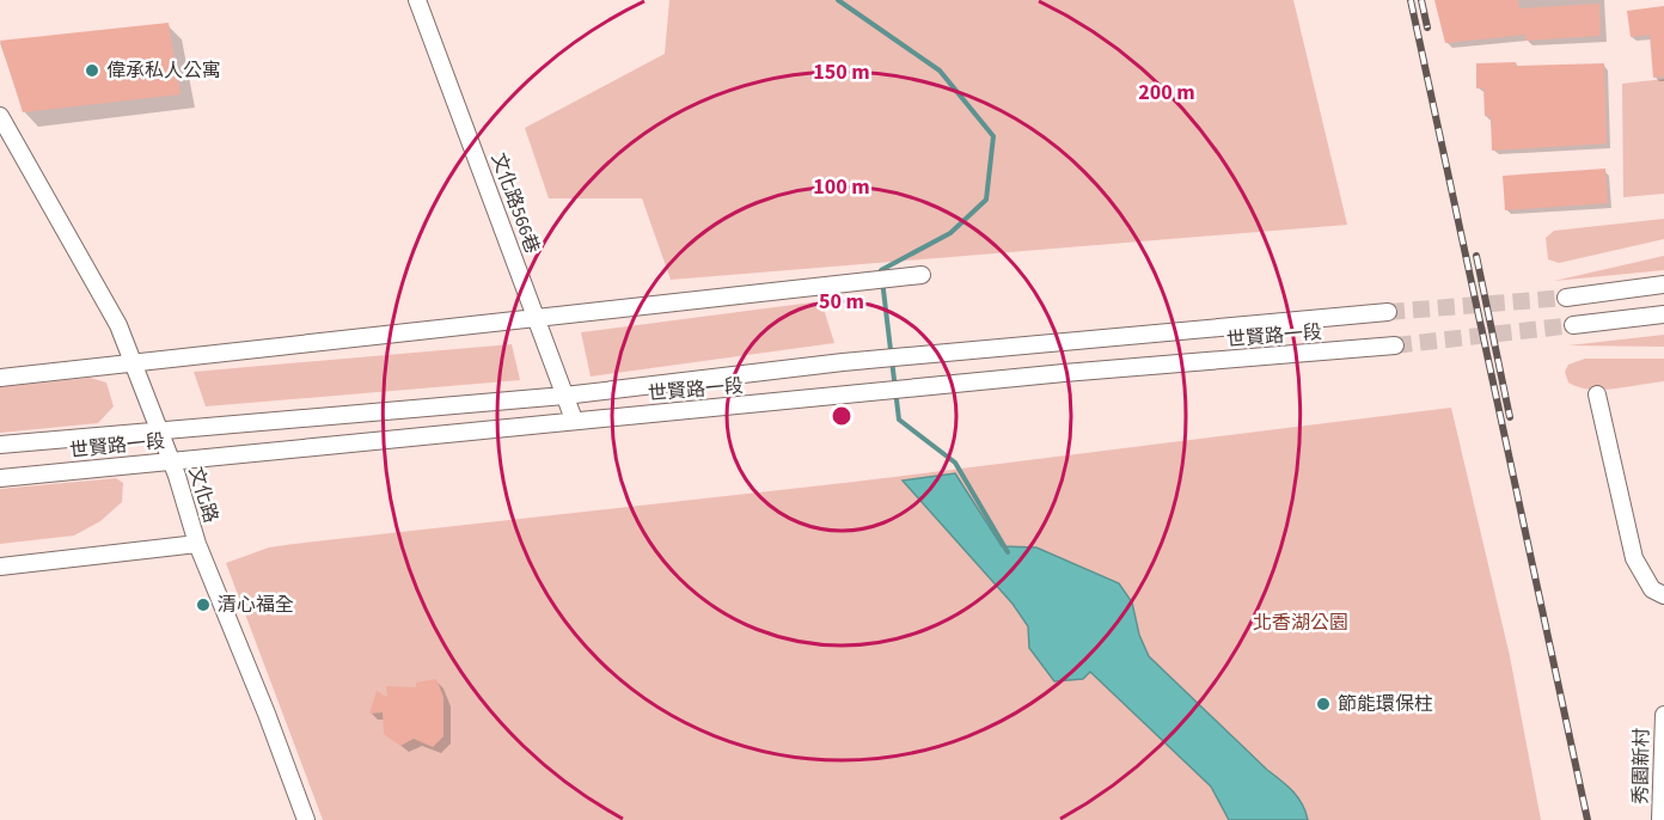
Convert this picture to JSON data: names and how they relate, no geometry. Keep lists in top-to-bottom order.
{
  "streets": {
    "street": [
      "文化路566巷",
      "世賢路一段",
      "文化路",
      "秀園新村"
    ]
  },
  "crossings": [
    ["文化路566巷", "世賢路一段"],
    ["世賢路一段", "文化路"]
  ],
  "parks": ["北香湖公園"],
  "places": ["偉承私人公寓", "清心福全", "節能環保柱"],
  "rings": [
    "150 m",
    "200 m",
    "100 m",
    "50 m"
  ]
}
